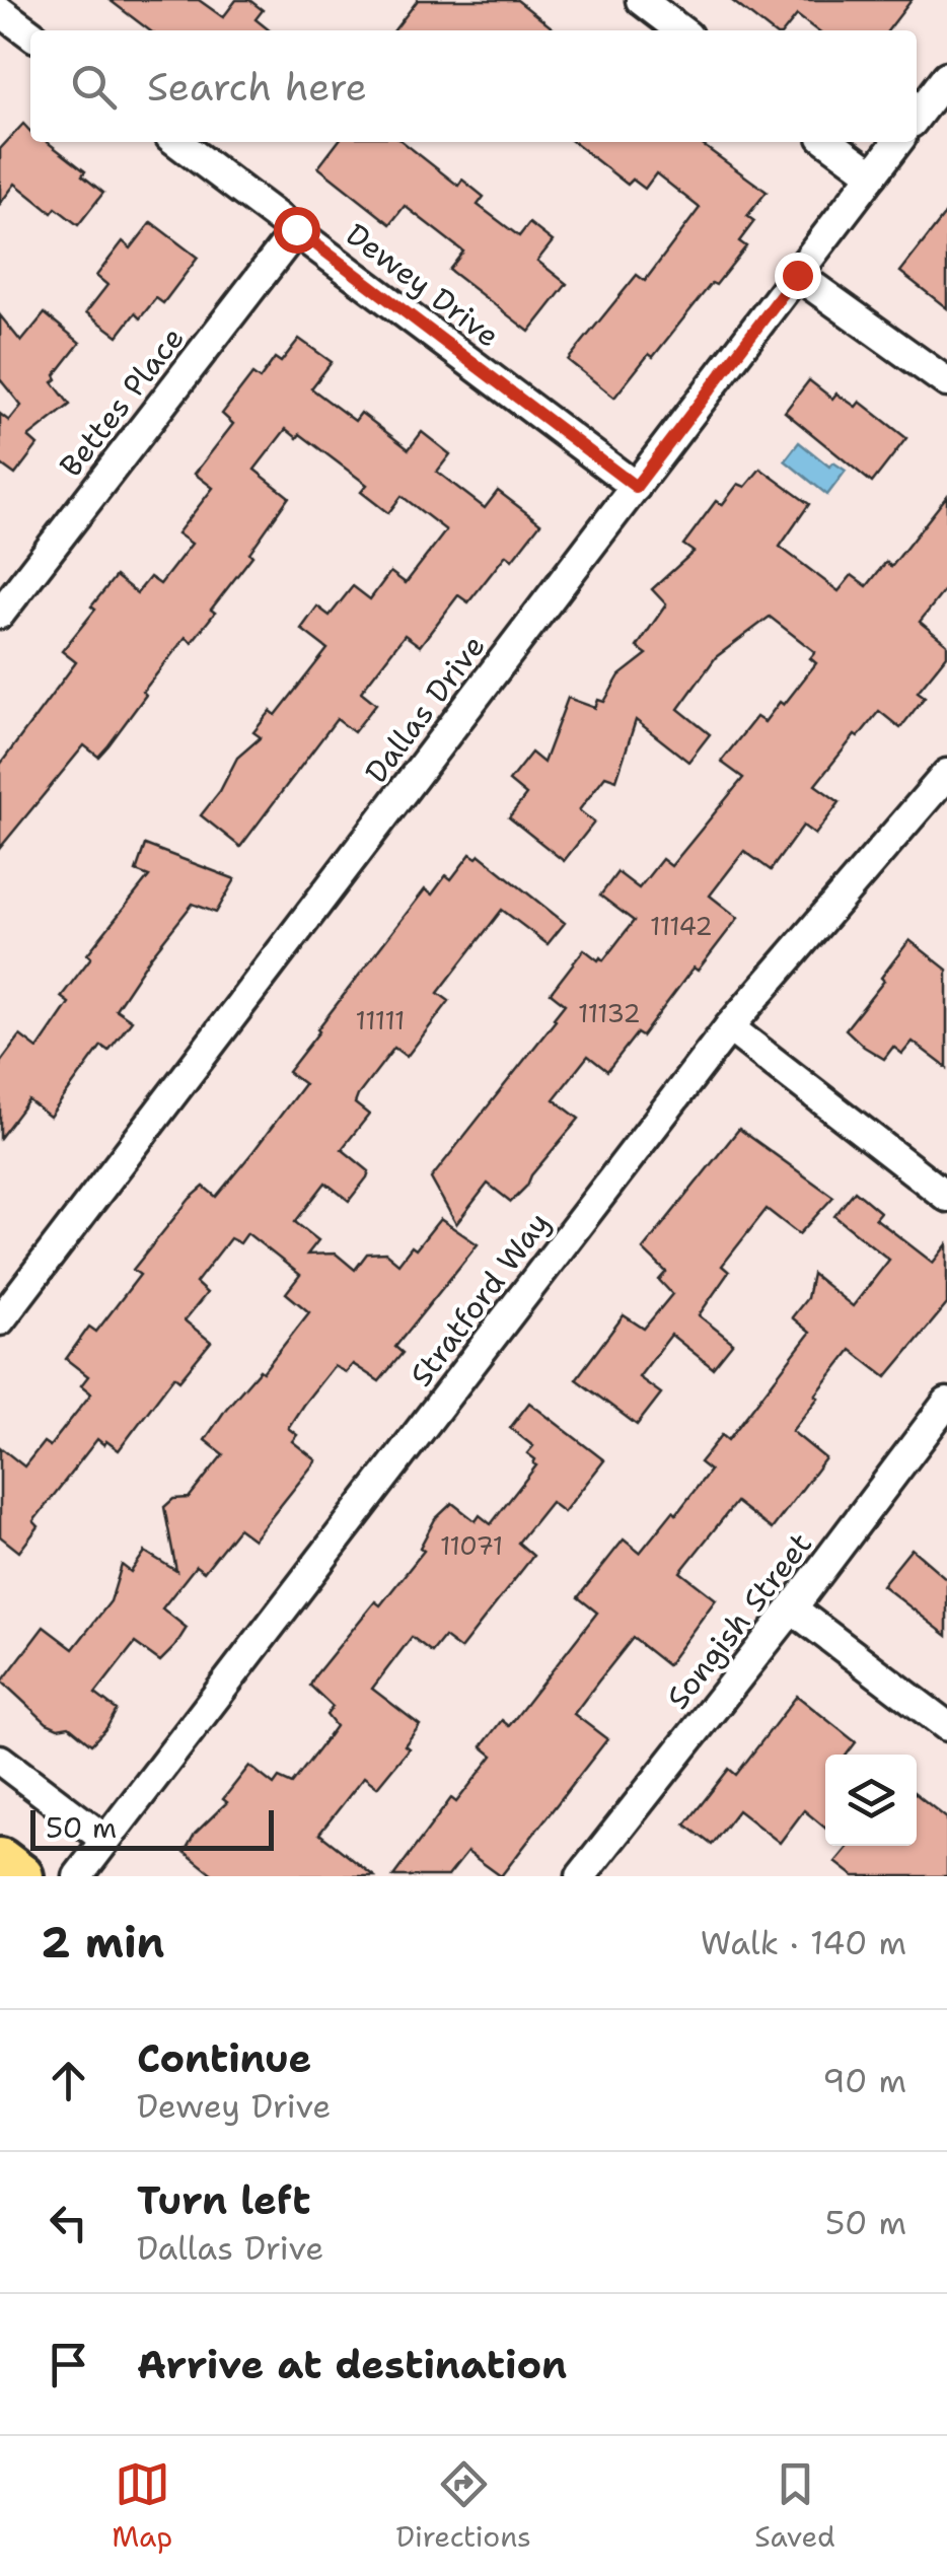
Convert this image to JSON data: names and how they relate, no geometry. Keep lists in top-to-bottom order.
{
  "streets": {
    "street": [
      "Dewey Drive",
      "Bettes Place",
      "Dallas Drive",
      "Stratford Way",
      "Songish Street"
    ]
  },
  "crossings": [
    ["Dewey Drive", "Bettes Place"],
    ["Dewey Drive", "Dallas Drive"]
  ],
  "house_numbers": [
    "11142",
    "11132",
    "11111",
    "11071"
  ],
  "scale_bar": "50 m",
  "page": {
    "search": "Search here",
    "scale": "50 m",
    "heading": ["2 min", "Walk · 140 m"],
    "list": [
      ["Continue", "Dewey Drive", "90 m"],
      ["Turn left", "Dallas Drive", "50 m"],
      "Arrive at destination"
    ],
    "nav": ["Map", "Directions", "Saved"]
  }
}
